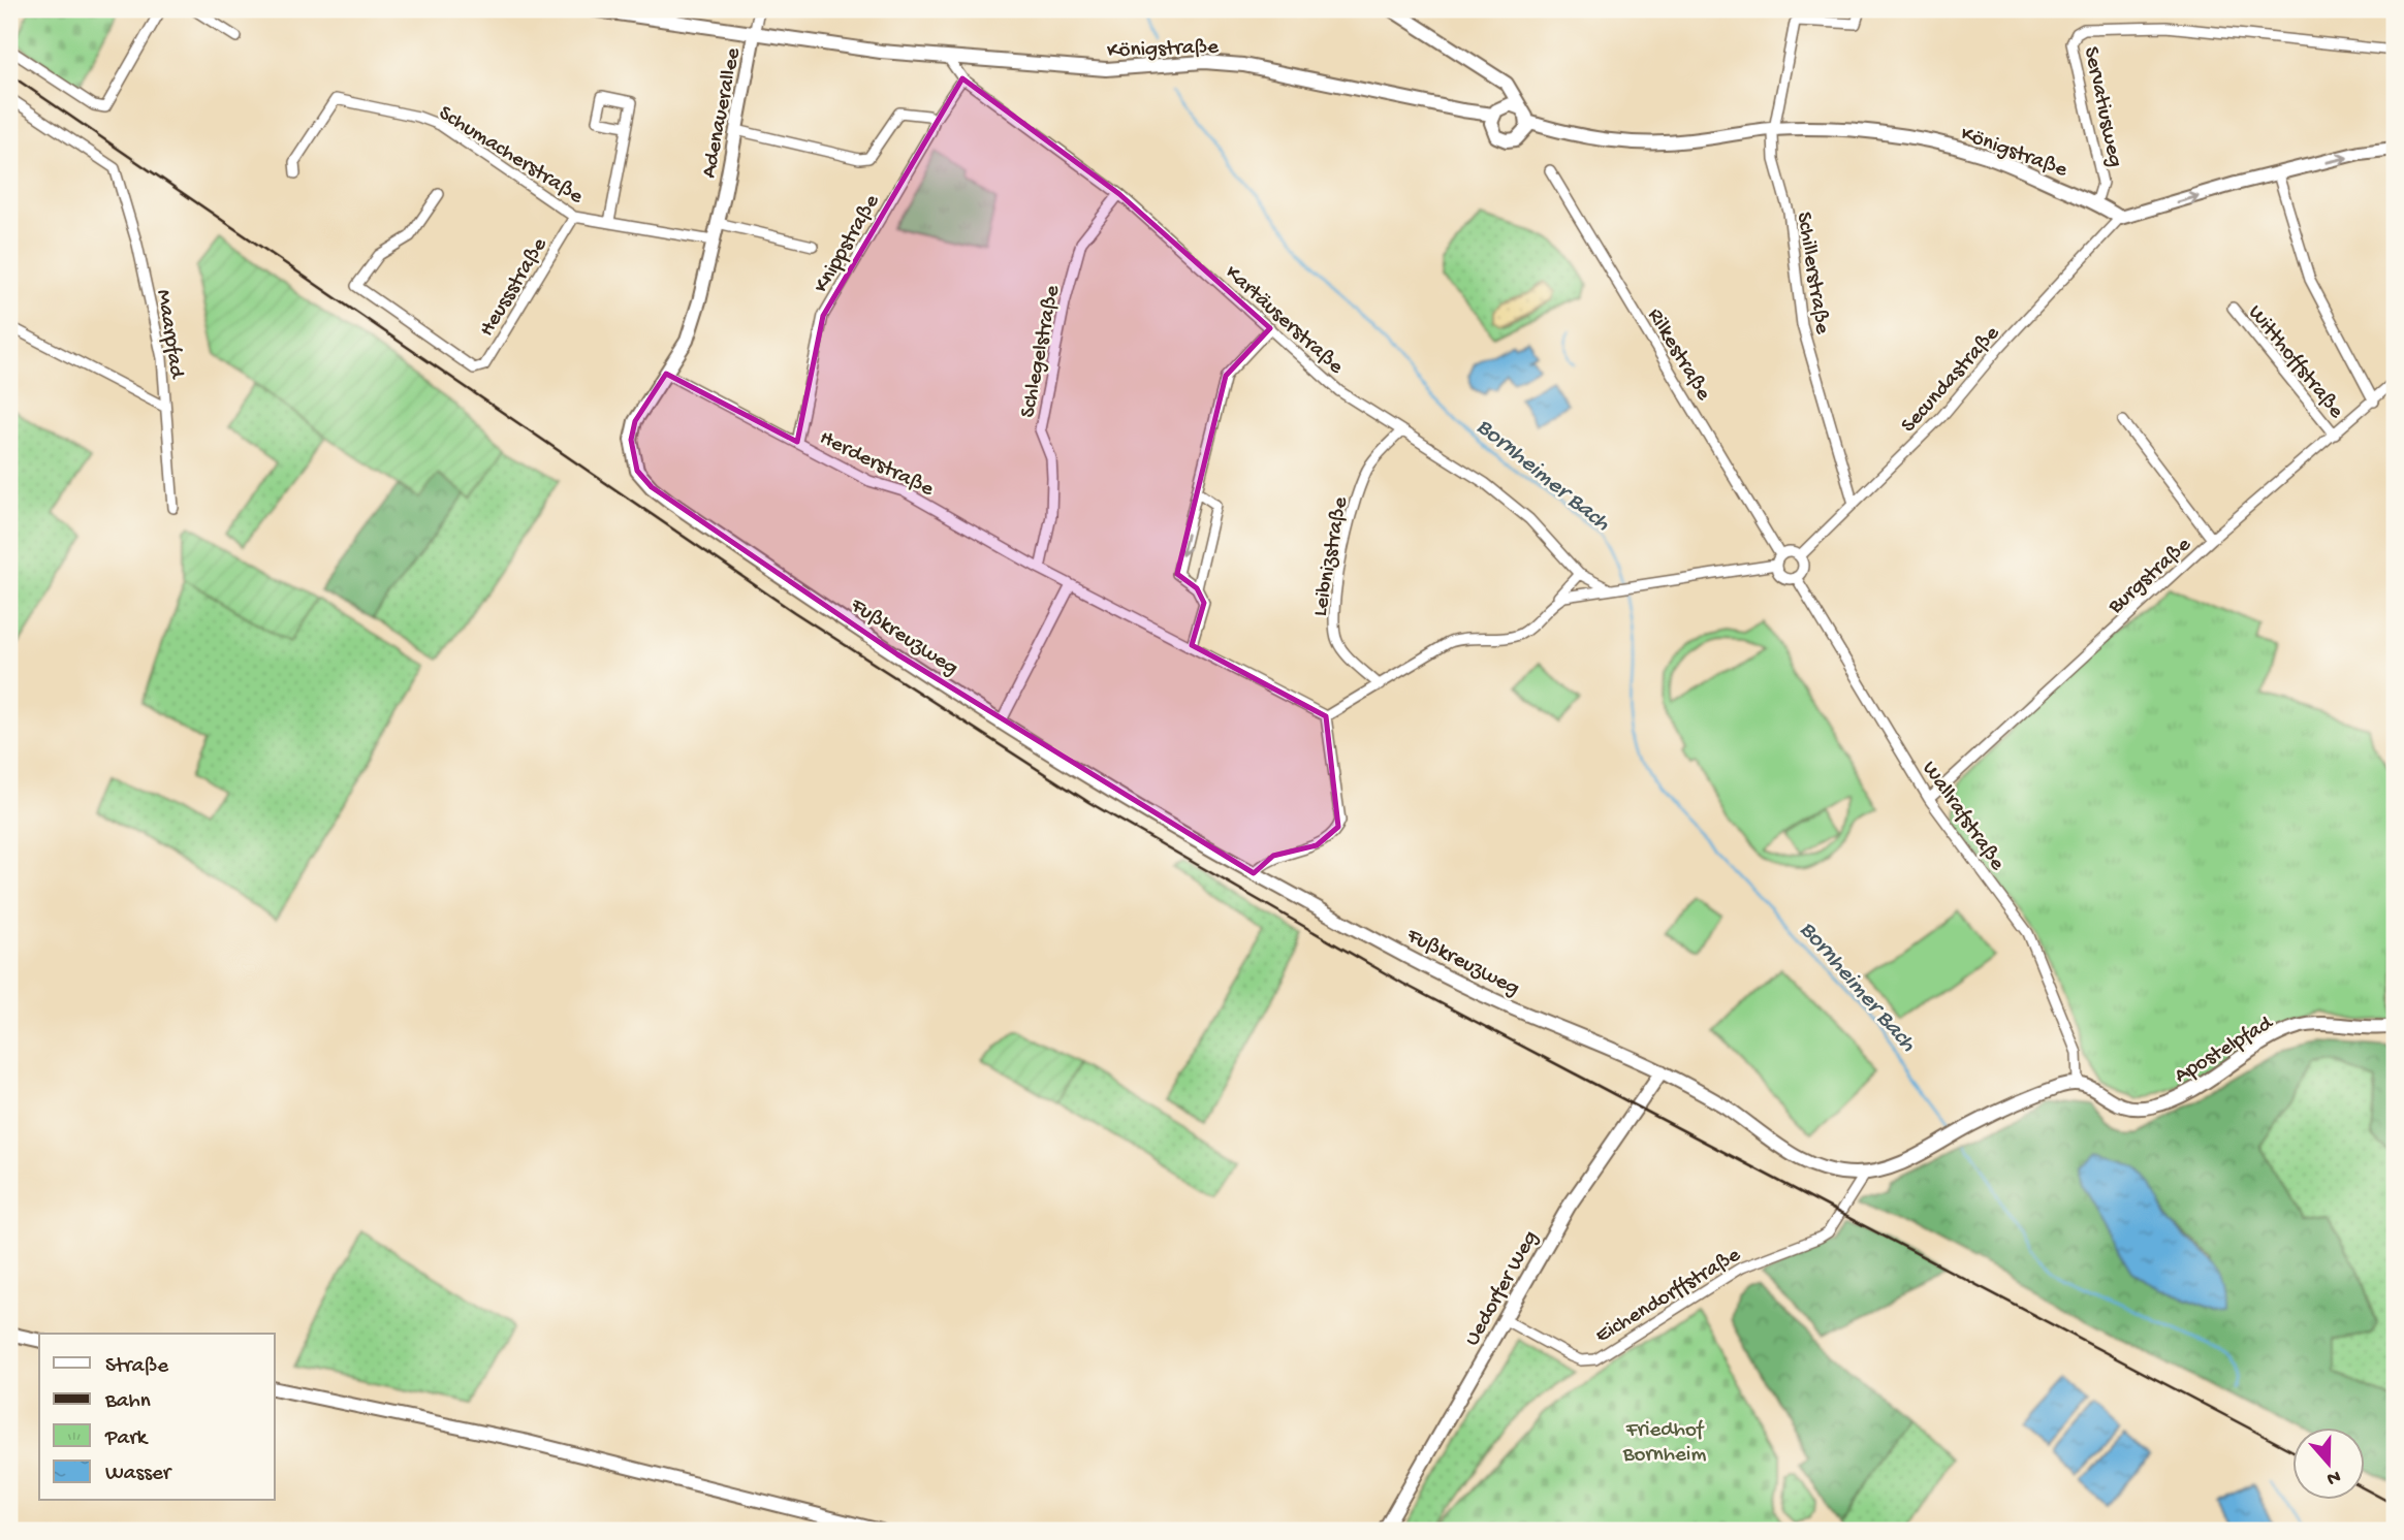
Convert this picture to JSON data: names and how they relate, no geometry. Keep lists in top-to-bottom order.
{
  "streets": {
    "street": [
      "Königstraße",
      "Servatiusweg",
      "Adenauerallee",
      "Schumacherstraße",
      "Knippstraße",
      "Schillerstraße",
      "Heussstraße",
      "Kartäuserstraße",
      "Maarpfad",
      "Schlegelstraße",
      "Rilkestraße",
      "Witthoffstraße",
      "Secundastraße",
      "Herderstraße",
      "Leibnizstraße",
      "Burgstraße",
      "Fußkreuzweg",
      "Wallrafstraße",
      "Apostelpfad",
      "Uedorfer Weg",
      "Eichendorffstraße"
    ]
  },
  "crossings": [
    ["Königstraße", "Servatiusweg"],
    ["Königstraße", "Adenauerallee"],
    ["Königstraße", "Schillerstraße"],
    ["Königstraße", "Kartäuserstraße"],
    ["Königstraße", "Secundastraße"],
    ["Adenauerallee", "Schumacherstraße"],
    ["Adenauerallee", "Herderstraße"],
    ["Adenauerallee", "Fußkreuzweg"],
    ["Schumacherstraße", "Heussstraße"],
    ["Knippstraße", "Kartäuserstraße"],
    ["Knippstraße", "Herderstraße"],
    ["Schillerstraße", "Secundastraße"],
    ["Kartäuserstraße", "Schlegelstraße"],
    ["Kartäuserstraße", "Leibnizstraße"],
    ["Schlegelstraße", "Herderstraße"],
    ["Rilkestraße", "Secundastraße"],
    ["Rilkestraße", "Wallrafstraße"],
    ["Witthoffstraße", "Burgstraße"],
    ["Secundastraße", "Wallrafstraße"],
    ["Herderstraße", "Fußkreuzweg"],
    ["Burgstraße", "Wallrafstraße"],
    ["Fußkreuzweg", "Uedorfer Weg"],
    ["Wallrafstraße", "Apostelpfad"],
    ["Uedorfer Weg", "Eichendorffstraße"]
  ],
  "water": ["Bornheimer Bach"],
  "parks": ["Friedhof Bornheim"],
  "legend": [
    "Straße",
    "Bahn",
    "Park",
    "Wasser"
  ],
  "north": "bottom"
}
